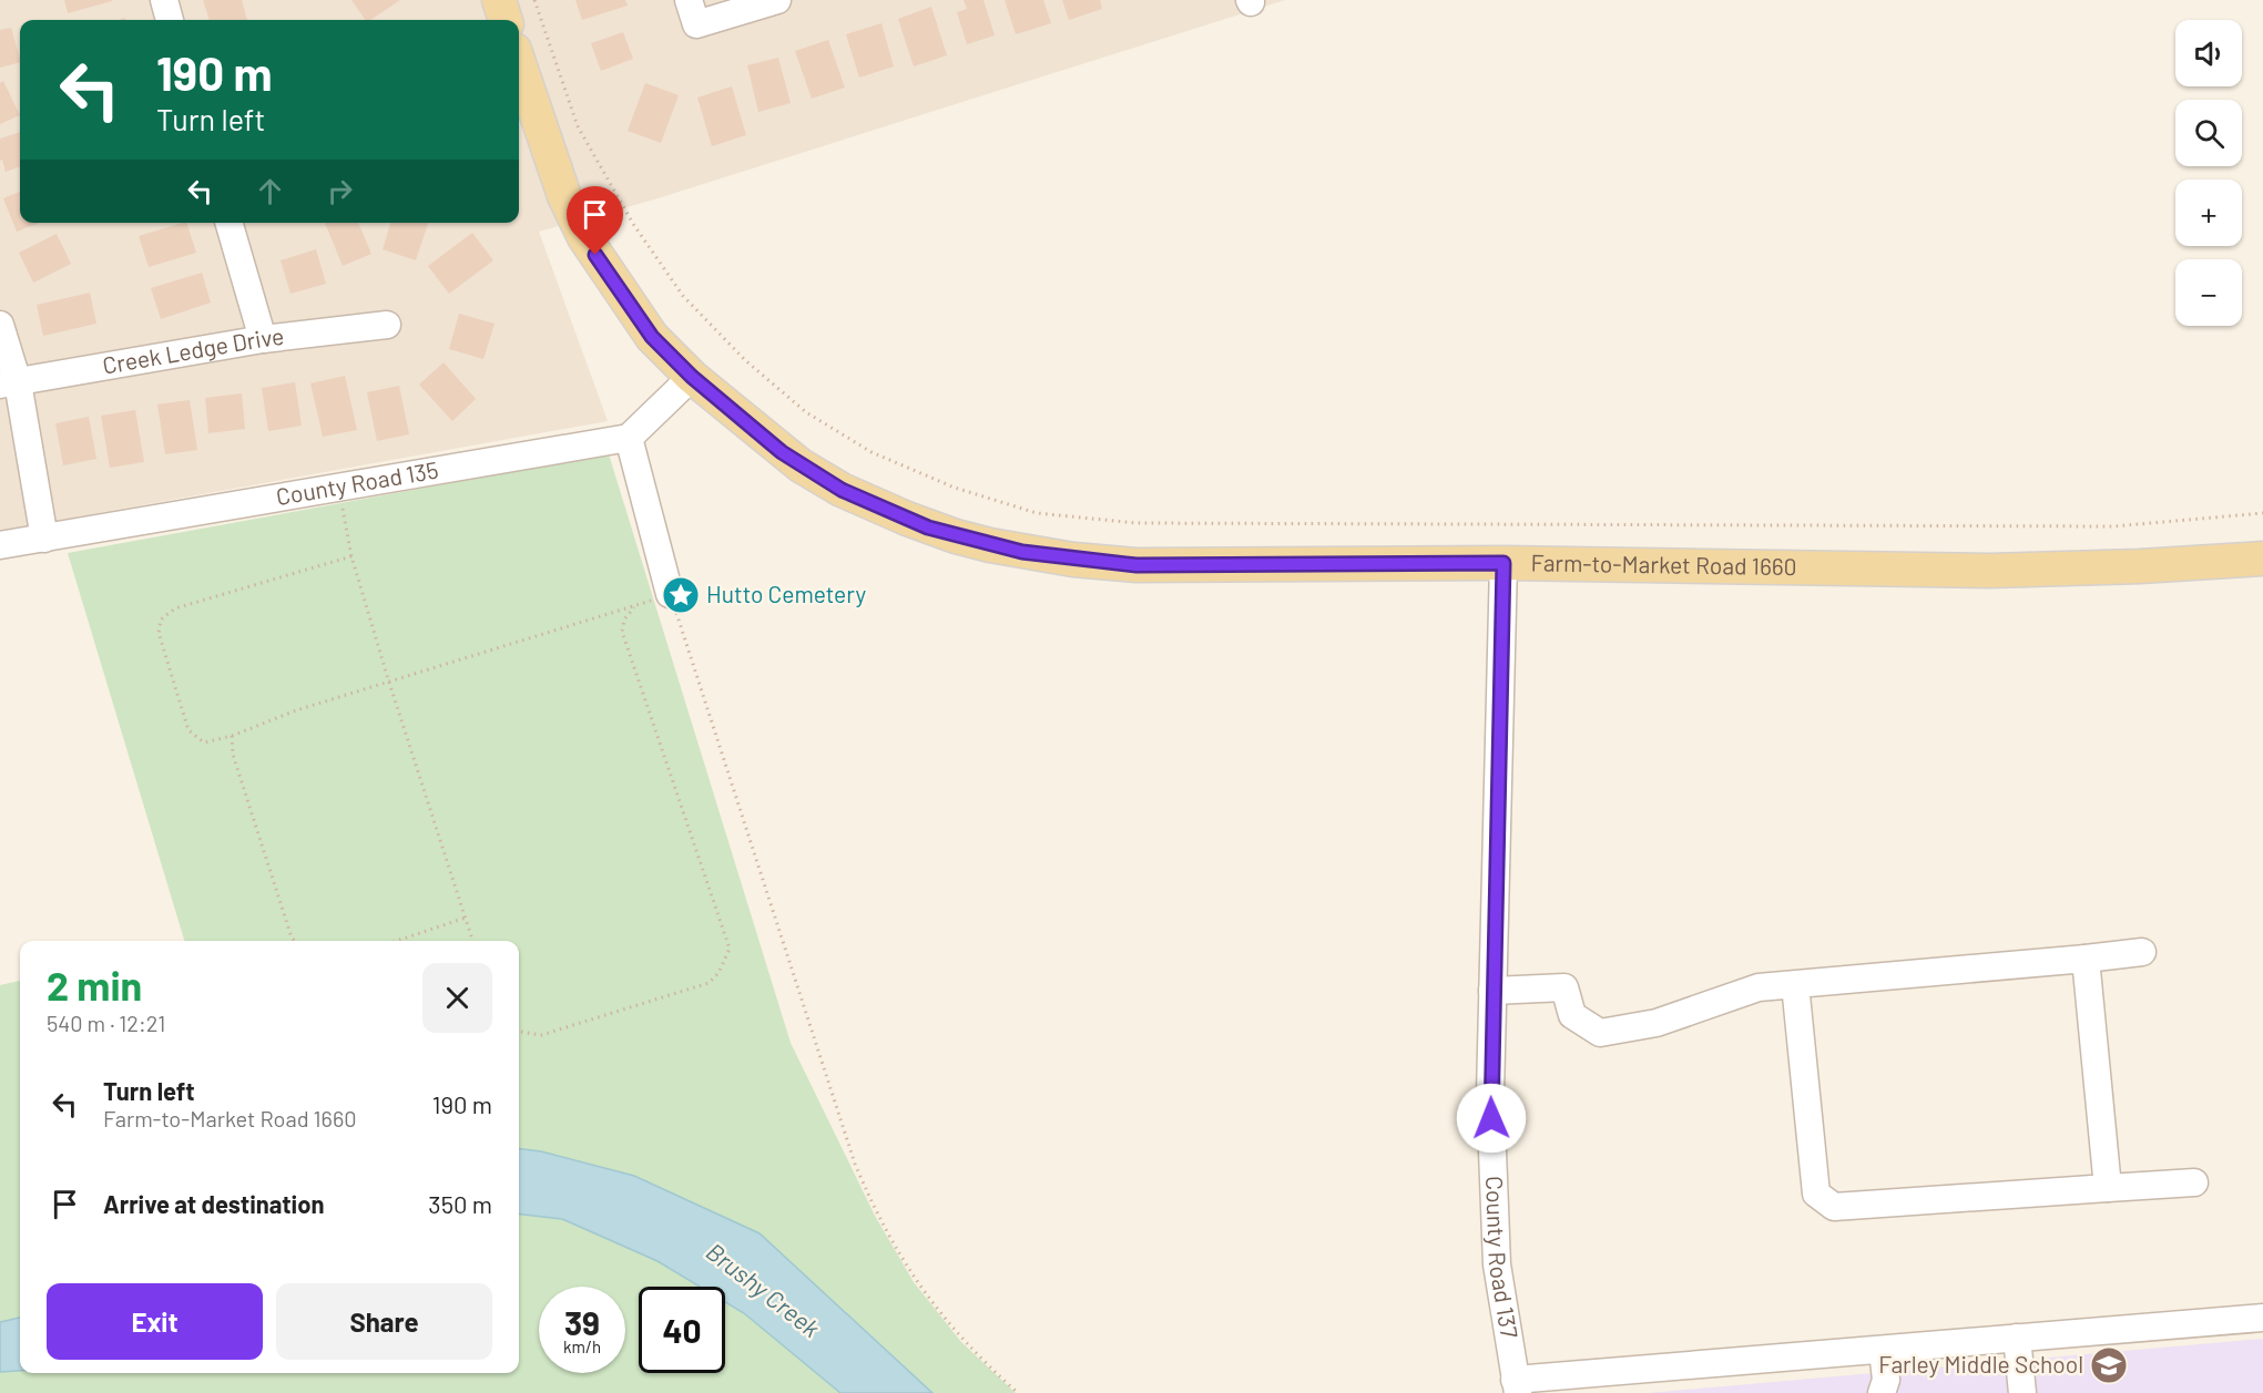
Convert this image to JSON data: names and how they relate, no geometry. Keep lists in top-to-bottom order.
{
  "streets": {
    "main road": ["Farm-to-Market Road 1660"],
    "street": ["Creek Ledge Drive", "County Road 135", "County Road 137"]
  },
  "crossings": [
    ["Farm-to-Market Road 1660", "County Road 137"]
  ],
  "water": ["Brushy Creek"],
  "places": {
    "place": ["Hutto Cemetery"],
    "school or university": ["Farley Middle School"]
  },
  "page": {
    "map_buttons": ["+", "−"],
    "turn": ["190 m", "Turn left"],
    "heading": ["2 min", "540 m · 12:21"],
    "list": [
      {
        "name": "Turn left",
        "note": "Farm-to-Market Road 1660",
        "value": "190 m"
      },
      {
        "name": "Arrive at destination",
        "value": "350 m"
      }
    ],
    "buttons": ["Exit", "Share"],
    "speed": "39 km/h",
    "limit": "40"
  }
}
